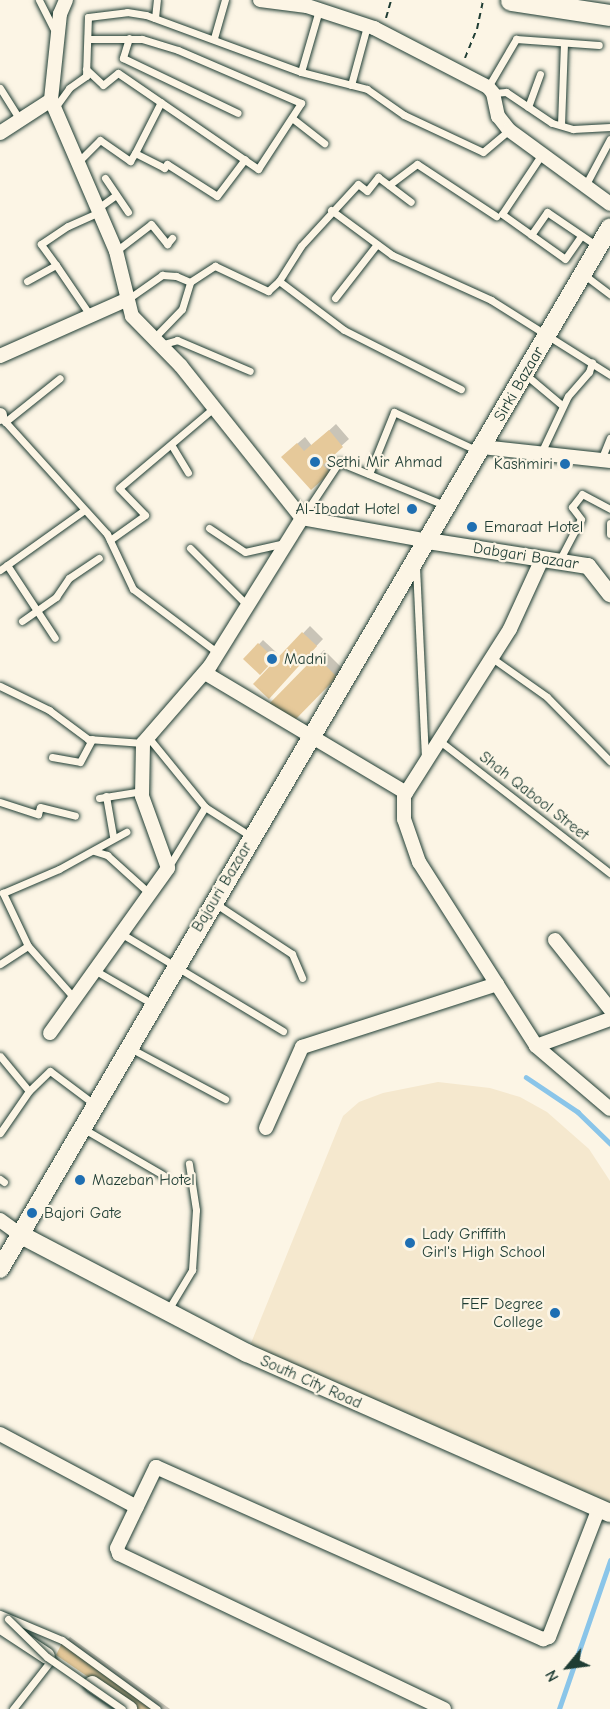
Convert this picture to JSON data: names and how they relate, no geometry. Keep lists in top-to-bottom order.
{
  "streets": {
    "main road": ["Sirki Bazaar", "Bajauri Bazaar", "South City Road"],
    "street": ["Dabgari Bazaar"],
    "lane": ["Shah Qabool Street"]
  },
  "crossings": [
    ["Sirki Bazaar", "Dabgari Bazaar"],
    ["Sirki Bazaar", "Bajauri Bazaar"],
    ["Dabgari Bazaar", "Bajauri Bazaar"],
    ["Bajauri Bazaar", "South City Road"]
  ],
  "places": [
    "Sethi Mir Ahmad",
    "Kashmiri",
    "Al-Ibadat Hotel",
    "Emaraat Hotel",
    "Madni",
    "Mazeban Hotel",
    "Bajori Gate",
    "Lady Griffith Girl's High School",
    "FEF Degree College"
  ],
  "north": "bottom left"
}
